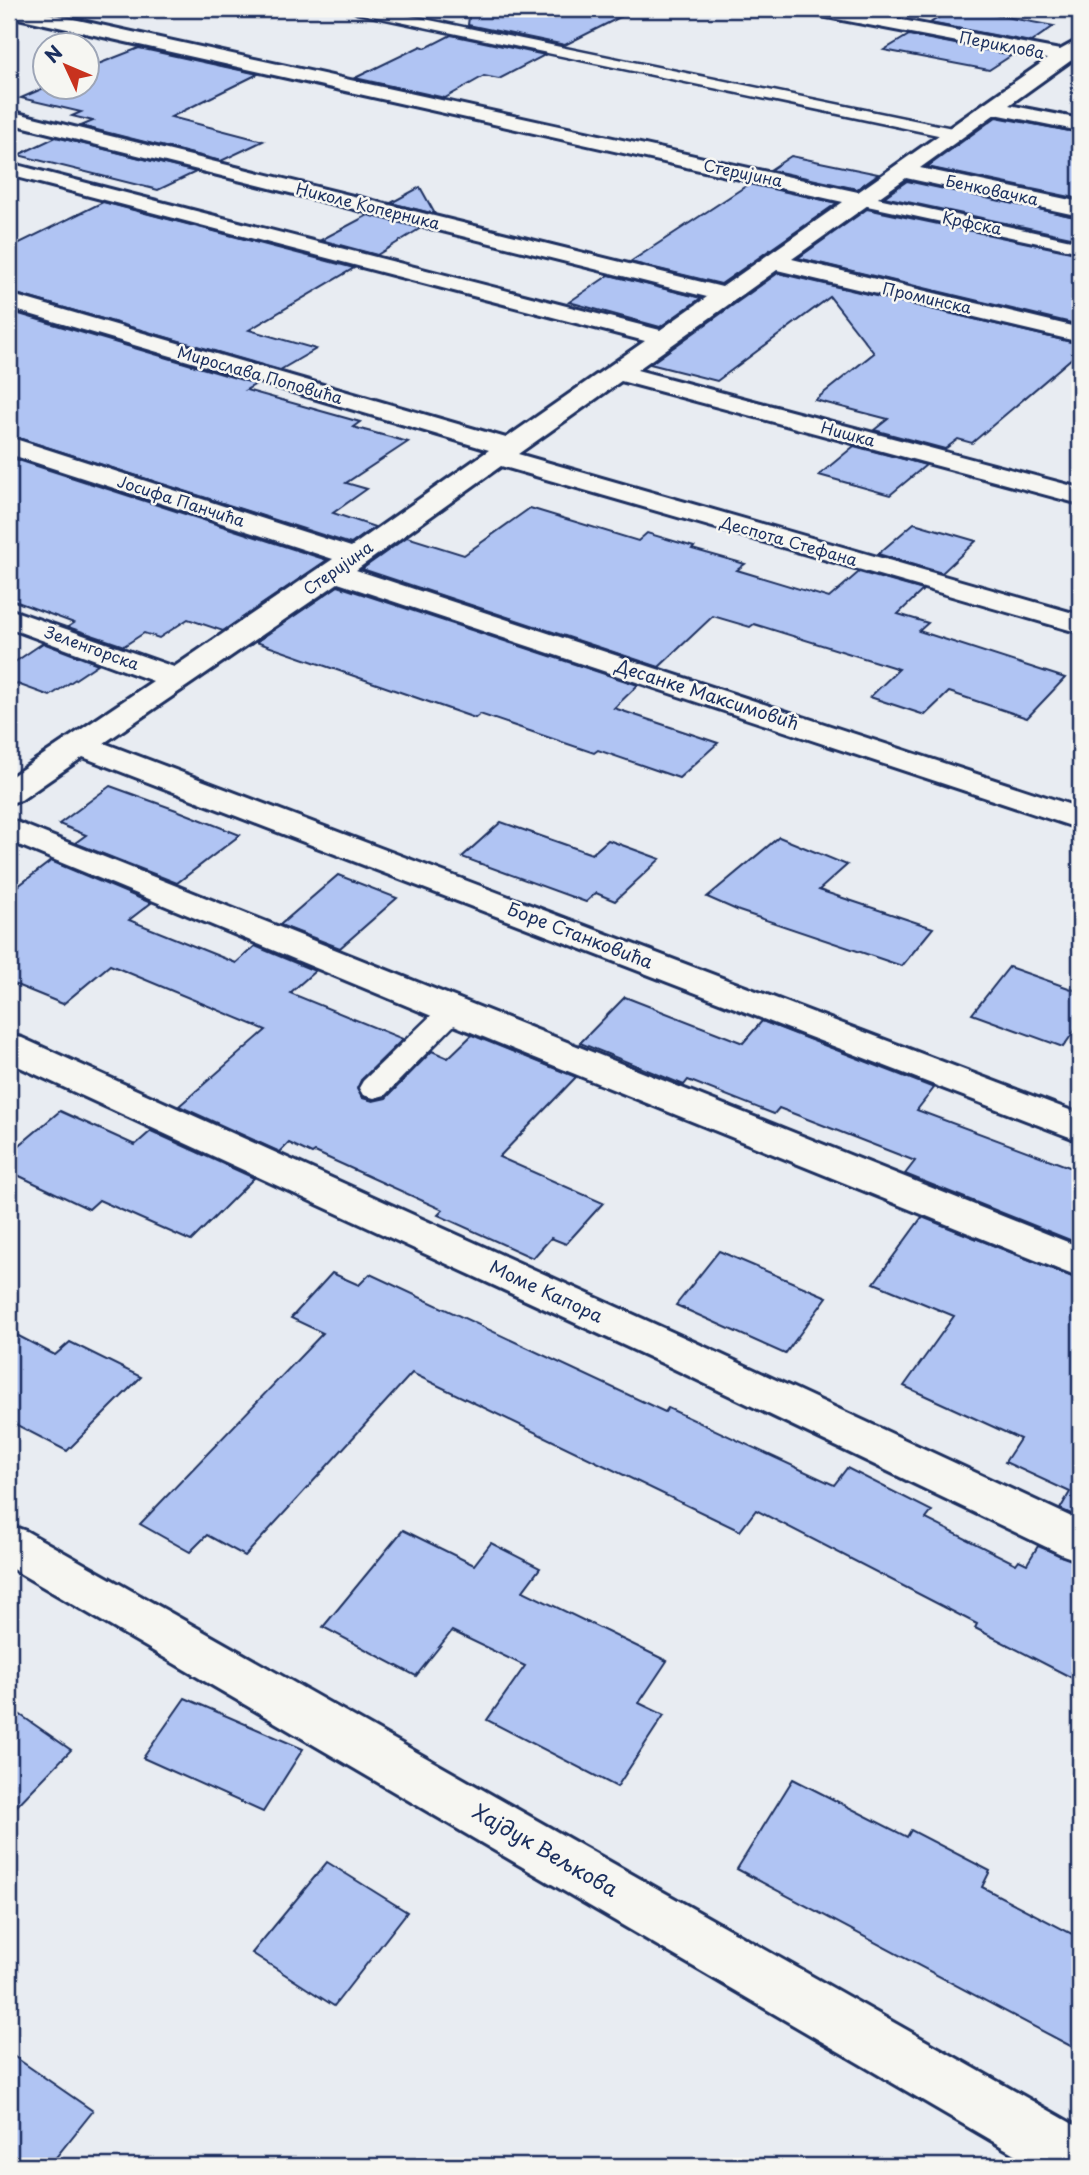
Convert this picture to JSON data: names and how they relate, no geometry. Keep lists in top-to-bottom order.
{
  "streets": {
    "street": [
      "Периклова",
      "Стеријина",
      "Бенковачка",
      "Николе Коперника",
      "Проминска",
      "Мирослава Поповића",
      "Нишка",
      "Јосифа Панчића",
      "Деспота Стефана",
      "Зеленгорска",
      "Десанке Максимовић",
      "Боре Станковића",
      "Моме Капора",
      "Хајдук Вељкова"
    ],
    "lane": ["Крфска"]
  },
  "crossings": [
    ["Периклова", "Стеријина"],
    ["Стеријина", "Бенковачка"],
    ["Стеријина", "Николе Коперника"],
    ["Стеријина", "Крфска"],
    ["Стеријина", "Проминска"],
    ["Стеријина", "Мирослава Поповића"],
    ["Стеријина", "Нишка"],
    ["Стеријина", "Јосифа Панчића"],
    ["Стеријина", "Деспота Стефана"],
    ["Стеријина", "Зеленгорска"],
    ["Стеријина", "Десанке Максимовић"],
    ["Стеријина", "Боре Станковића"],
    ["Мирослава Поповића", "Деспота Стефана"],
    ["Јосифа Панчића", "Десанке Максимовић"]
  ],
  "north": "top left"
}
